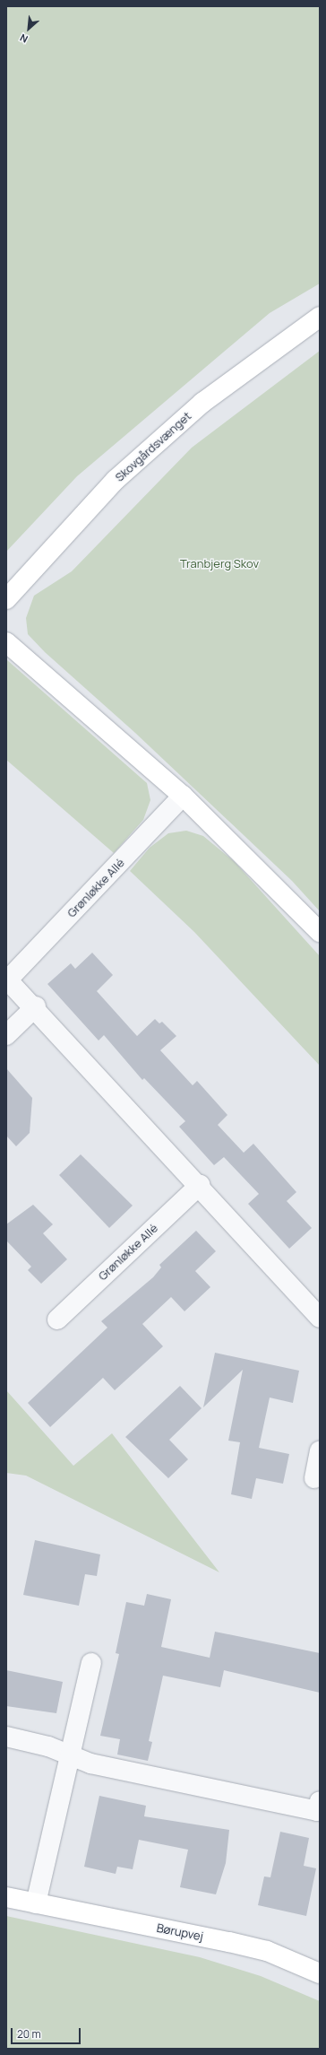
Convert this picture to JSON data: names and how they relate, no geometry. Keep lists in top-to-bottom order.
{
  "streets": {
    "street": ["Skovgårdsvænget", "Grønløkke Allé", "Børupvej"]
  },
  "parks": ["Tranbjerg Skov"],
  "scale_bar": "20 m",
  "north": "bottom left"
}
